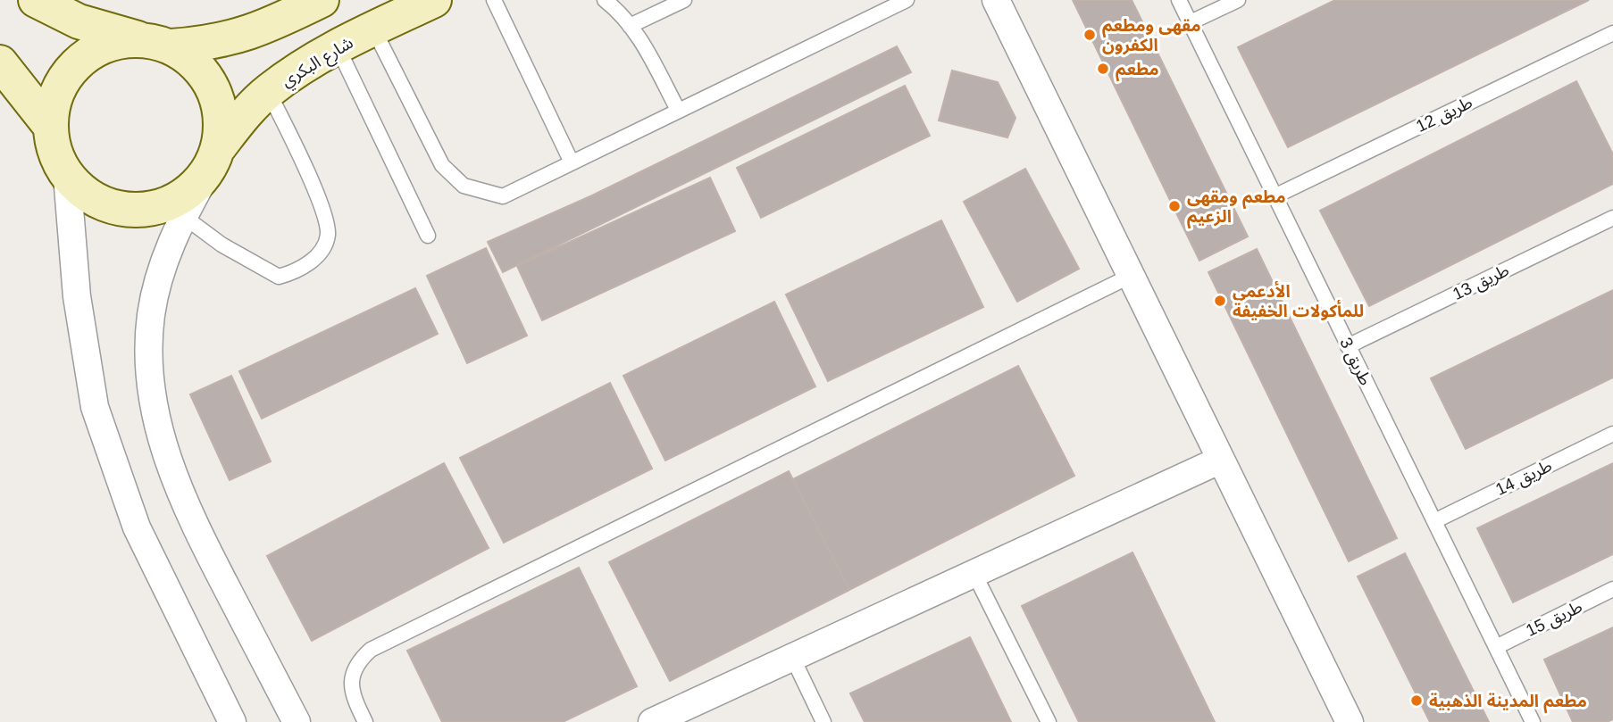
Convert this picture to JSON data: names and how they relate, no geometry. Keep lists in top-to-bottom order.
{
  "streets": {
    "main road": ["شارع البكري"],
    "lane": [
      "طريق 12",
      "طريق 13",
      "طريق 3",
      "طريق 14",
      "طريق 15"
    ]
  },
  "crossings": [
    ["طريق 12", "طريق 3"],
    ["طريق 13", "طريق 3"],
    ["طريق 3", "طريق 14"],
    ["طريق 3", "طريق 15"]
  ],
  "places": [
    "مقهى ومطعم الكفرون",
    "مطعم",
    "مطعم ومقهى الزعيم",
    "الأدعمي للمأكولات الخفيفة",
    "مطعم المدينة الذهبية"
  ]
}
